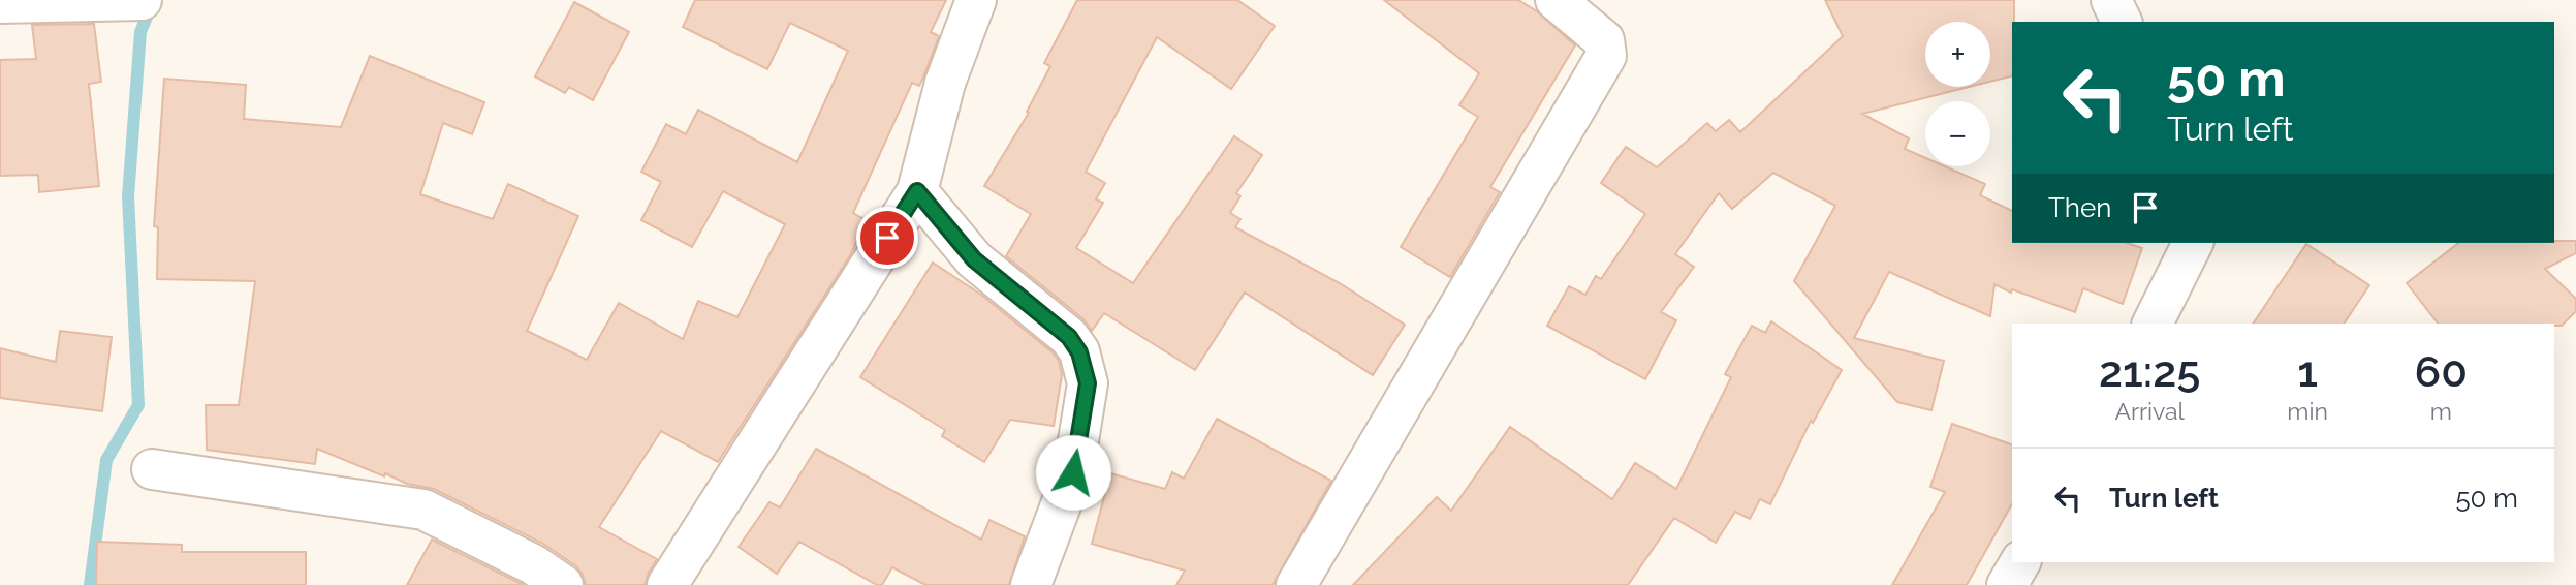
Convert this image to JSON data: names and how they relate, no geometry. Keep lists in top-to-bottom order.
{
  "page": {
    "map_buttons": ["+", "−"],
    "turn": ["50 m", "Turn left"],
    "then": "Then",
    "eta": [
      "21:25",
      "Arrival",
      "1",
      "min",
      "60",
      "m"
    ],
    "list": [
      {
        "name": "Turn left",
        "value": "50 m"
      }
    ]
  }
}
